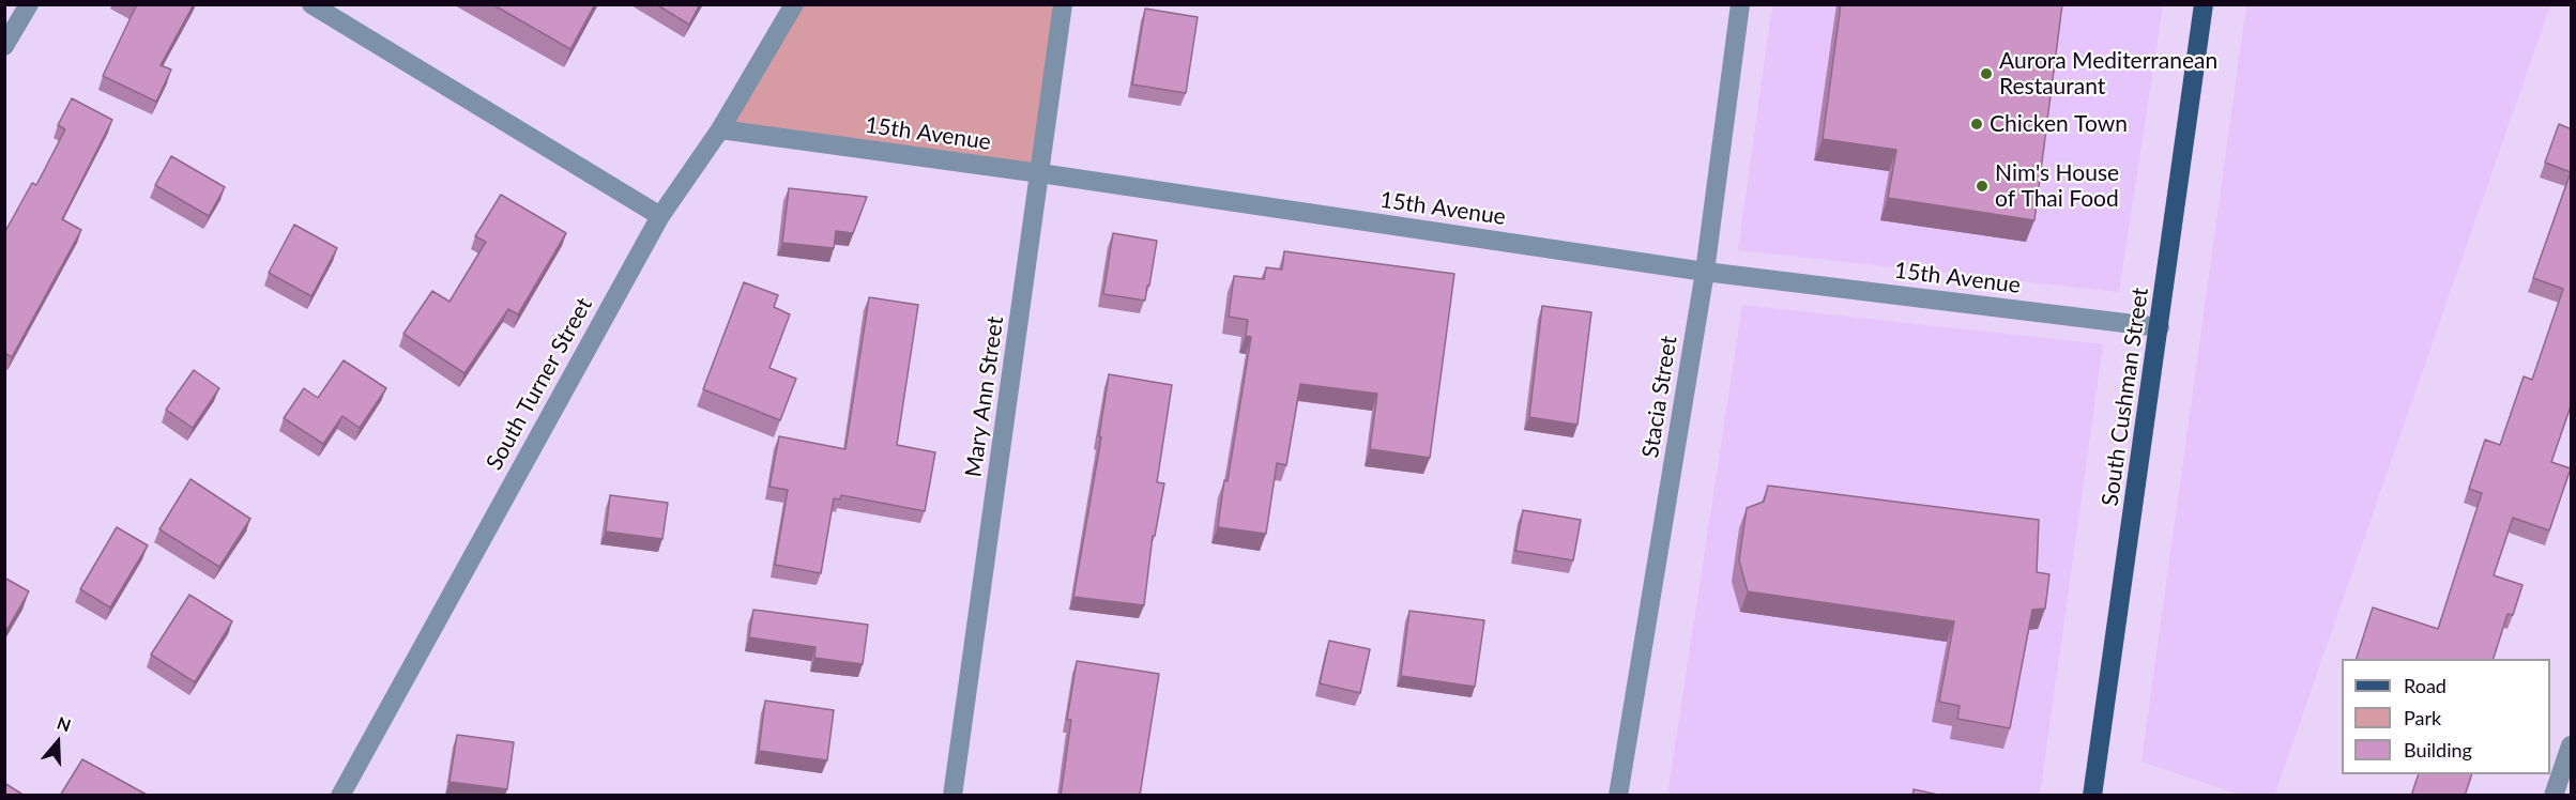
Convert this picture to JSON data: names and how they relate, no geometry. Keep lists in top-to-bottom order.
{
  "streets": {
    "main road": ["South Cushman Street"],
    "street": [
      "15th Avenue",
      "South Turner Street",
      "Mary Ann Street",
      "Stacia Street"
    ]
  },
  "crossings": [
    ["15th Avenue", "South Turner Street"],
    ["15th Avenue", "Mary Ann Street"],
    ["15th Avenue", "Stacia Street"],
    ["15th Avenue", "South Cushman Street"]
  ],
  "places": ["Aurora Mediterranean Restaurant", "Chicken Town", "Nim's House of Thai Food"],
  "legend": ["Road", "Park", "Building"],
  "north": "top"
}
